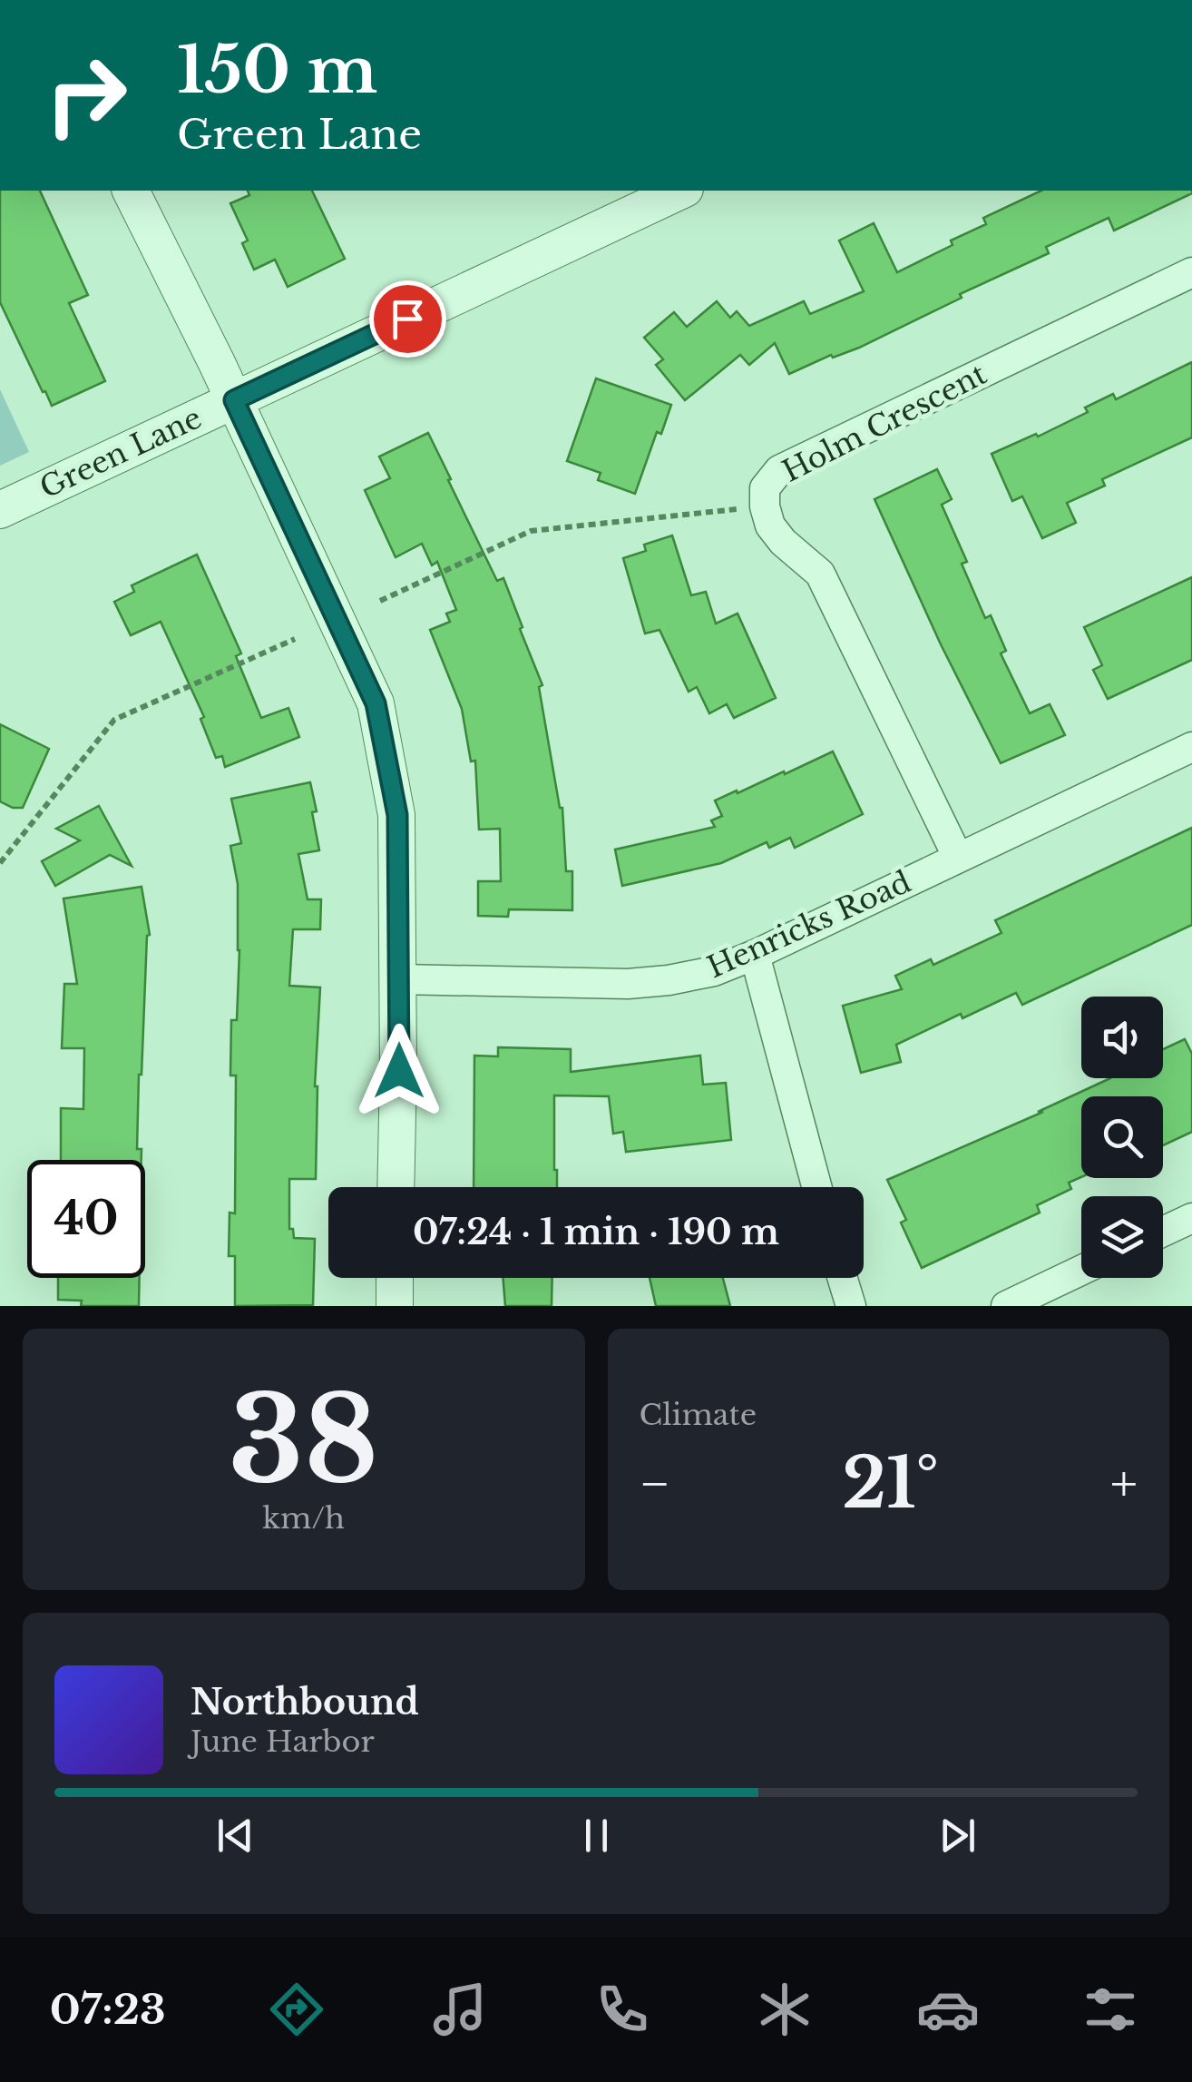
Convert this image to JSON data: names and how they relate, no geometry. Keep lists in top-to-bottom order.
{
  "streets": {
    "street": ["Holm Crescent", "Green Lane", "Henricks Road"]
  },
  "crossings": [
    ["Holm Crescent", "Henricks Road"]
  ],
  "page": {
    "turn": ["150 m", "Green Lane"],
    "limit": "40",
    "trip": "07:24 · 1 min · 190 m",
    "tile": [
      ["38", "km/h"],
      "Climate"
    ],
    "heat": ["−", "21°", "+"],
    "song": ["Northbound", "June Harbor"],
    "tabs": "07:23"
  }
}
